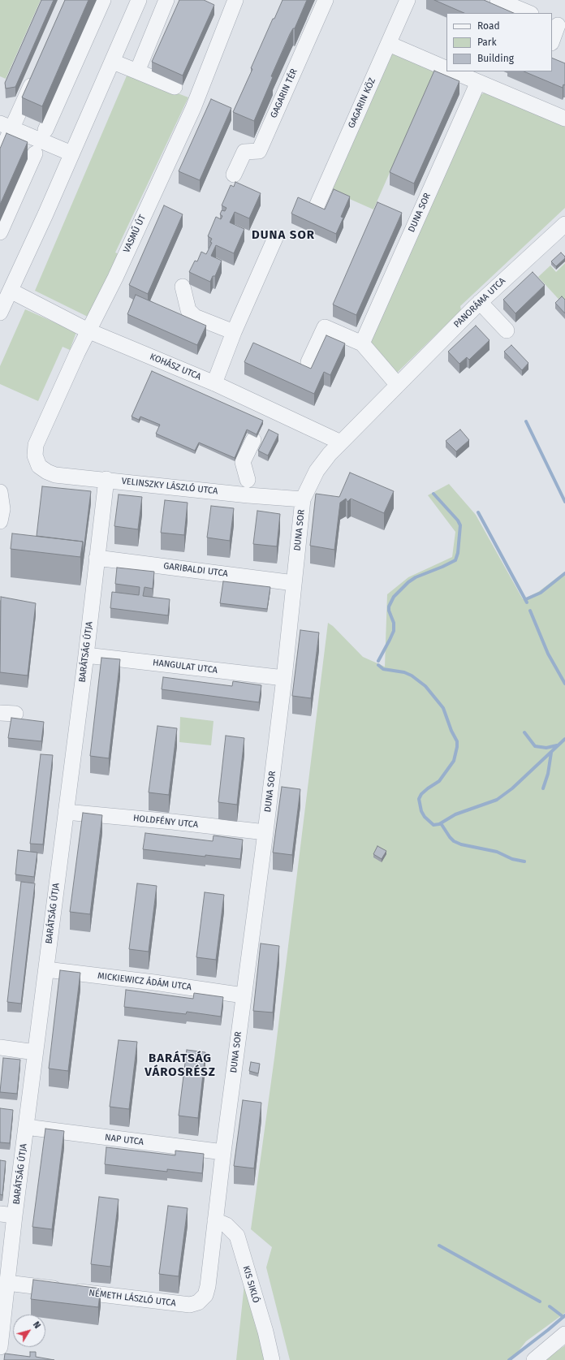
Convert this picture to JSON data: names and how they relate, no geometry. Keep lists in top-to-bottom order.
{
  "streets": {
    "street": [
      "GAGARIN TÉR",
      "GAGARIN KÖZ",
      "DUNA SOR",
      "VASMŰ ÚT",
      "PANORÁMA UTCA",
      "KOHÁSZ UTCA",
      "VELINSZKY LÁSZLÓ UTCA",
      "GARIBALDI UTCA",
      "BARÁTSÁG ÚTJA",
      "HANGULAT UTCA",
      "HOLDFÉNY UTCA",
      "MICKIEWICZ ÁDÁM UTCA",
      "NAP UTCA",
      "KIS SIKLÓ",
      "NÉMETH LÁSZLÓ UTCA"
    ]
  },
  "crossings": [
    ["DUNA SOR", "PANORÁMA UTCA"],
    ["DUNA SOR", "KOHÁSZ UTCA"],
    ["DUNA SOR", "VELINSZKY LÁSZLÓ UTCA"],
    ["DUNA SOR", "GARIBALDI UTCA"],
    ["DUNA SOR", "HANGULAT UTCA"],
    ["DUNA SOR", "HOLDFÉNY UTCA"],
    ["DUNA SOR", "MICKIEWICZ ÁDÁM UTCA"],
    ["DUNA SOR", "NAP UTCA"],
    ["DUNA SOR", "KIS SIKLÓ"],
    ["DUNA SOR", "NÉMETH LÁSZLÓ UTCA"],
    ["VASMŰ ÚT", "KOHÁSZ UTCA"],
    ["VASMŰ ÚT", "VELINSZKY LÁSZLÓ UTCA"],
    ["VELINSZKY LÁSZLÓ UTCA", "BARÁTSÁG ÚTJA"],
    ["GARIBALDI UTCA", "BARÁTSÁG ÚTJA"],
    ["BARÁTSÁG ÚTJA", "HANGULAT UTCA"],
    ["BARÁTSÁG ÚTJA", "HOLDFÉNY UTCA"],
    ["BARÁTSÁG ÚTJA", "MICKIEWICZ ÁDÁM UTCA"],
    ["BARÁTSÁG ÚTJA", "NAP UTCA"],
    ["BARÁTSÁG ÚTJA", "NÉMETH LÁSZLÓ UTCA"]
  ],
  "districts": ["DUNA SOR", "BARÁTSÁG VÁROSRÉSZ"],
  "legend": ["Road", "Park", "Building"],
  "north": "top right"
}
